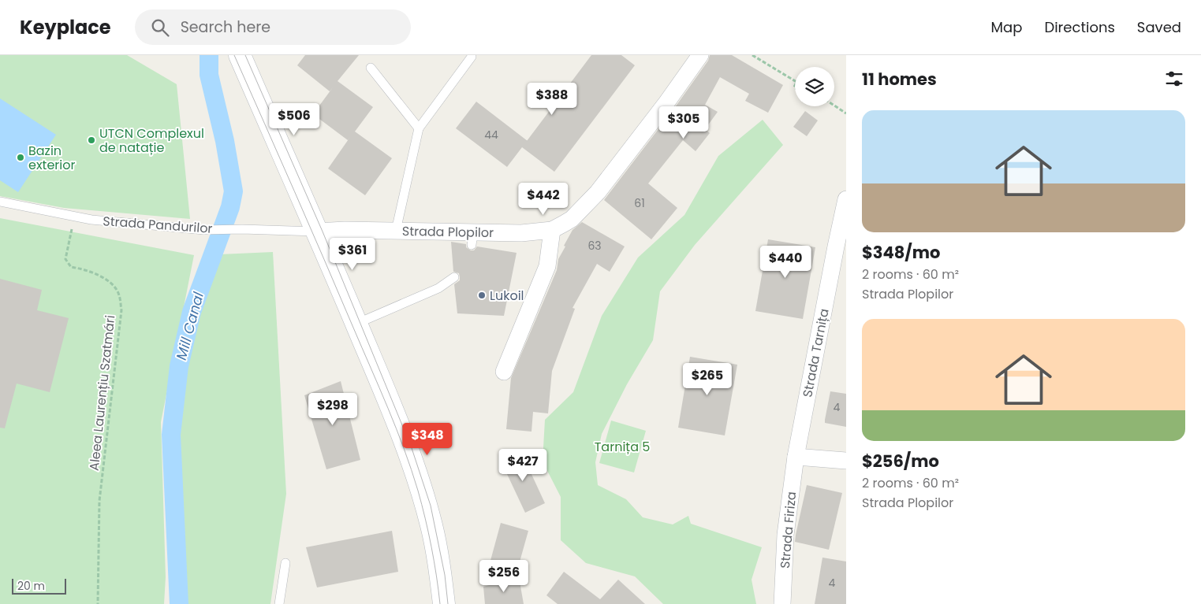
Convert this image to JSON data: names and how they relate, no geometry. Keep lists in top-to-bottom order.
{
  "streets": {
    "street": ["Strada Plopilor", "Strada Tarnița", "Strada Firiza"],
    "lane": ["Strada Pandurilor"],
    "path": ["Aleea Laurențiu Szatmári"]
  },
  "crossings": [
    ["Strada Pandurilor", "Strada Plopilor"],
    ["Strada Pandurilor", "Aleea Laurențiu Szatmári"],
    ["Strada Tarnița", "Strada Firiza"]
  ],
  "water": ["Mill Canal"],
  "parks": ["Tarnița 5"],
  "places": ["UTCN Complexul de natație", "Bazin exterior", "Lukoil"],
  "house_numbers": [
    "44",
    "61",
    "63",
    "4",
    "4"
  ],
  "scale_bar": "20 m",
  "page": {
    "header": "Keyplace",
    "search": "Search here",
    "nav": ["Map", "Directions", "Saved"],
    "heading": "11 homes",
    "price": [
      "$388",
      "$506",
      "$305",
      "$442",
      "$361",
      "$440",
      "$265",
      "$298",
      "$348",
      "$427",
      "$256"
    ],
    "list": [
      {
        "name": "$348/mo",
        "note": "2 rooms · 60 m² · Strada Plopilor"
      },
      {
        "name": "$256/mo",
        "note": "2 rooms · 60 m² · Strada Plopilor"
      }
    ],
    "scale": "20 m"
  }
}
